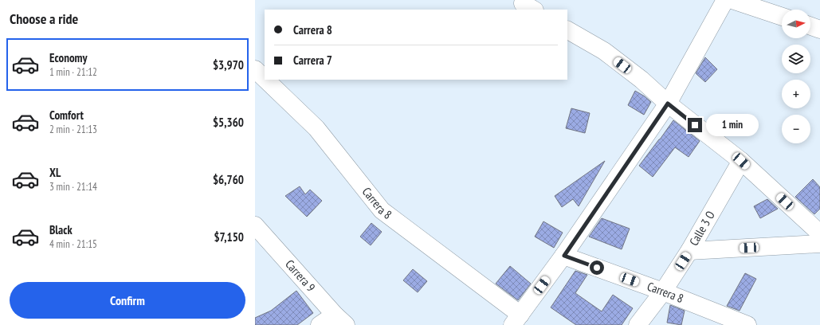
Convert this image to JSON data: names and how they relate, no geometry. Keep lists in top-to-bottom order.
{
  "streets": {
    "street": ["Carrera 8", "Calle 3 O", "Carrera 9"]
  },
  "crossings": [
    ["Carrera 8", "Calle 3 O"]
  ],
  "north": "right",
  "page": {
    "heading": "Choose a ride",
    "map_buttons": ["+", "−"],
    "banner": ["Carrera 8", "Carrera 7"],
    "list": [
      {
        "name": "Economy",
        "note": "1 min · 21:12",
        "value": "$3,970"
      },
      {
        "name": "Comfort",
        "note": "2 min · 21:13",
        "value": "$5,360"
      },
      {
        "name": "XL",
        "note": "3 min · 21:14",
        "value": "$6,760"
      },
      {
        "name": "Black",
        "note": "4 min · 21:15",
        "value": "$7,150"
      }
    ],
    "bubble": "1 min",
    "buttons": "Confirm"
  }
}
